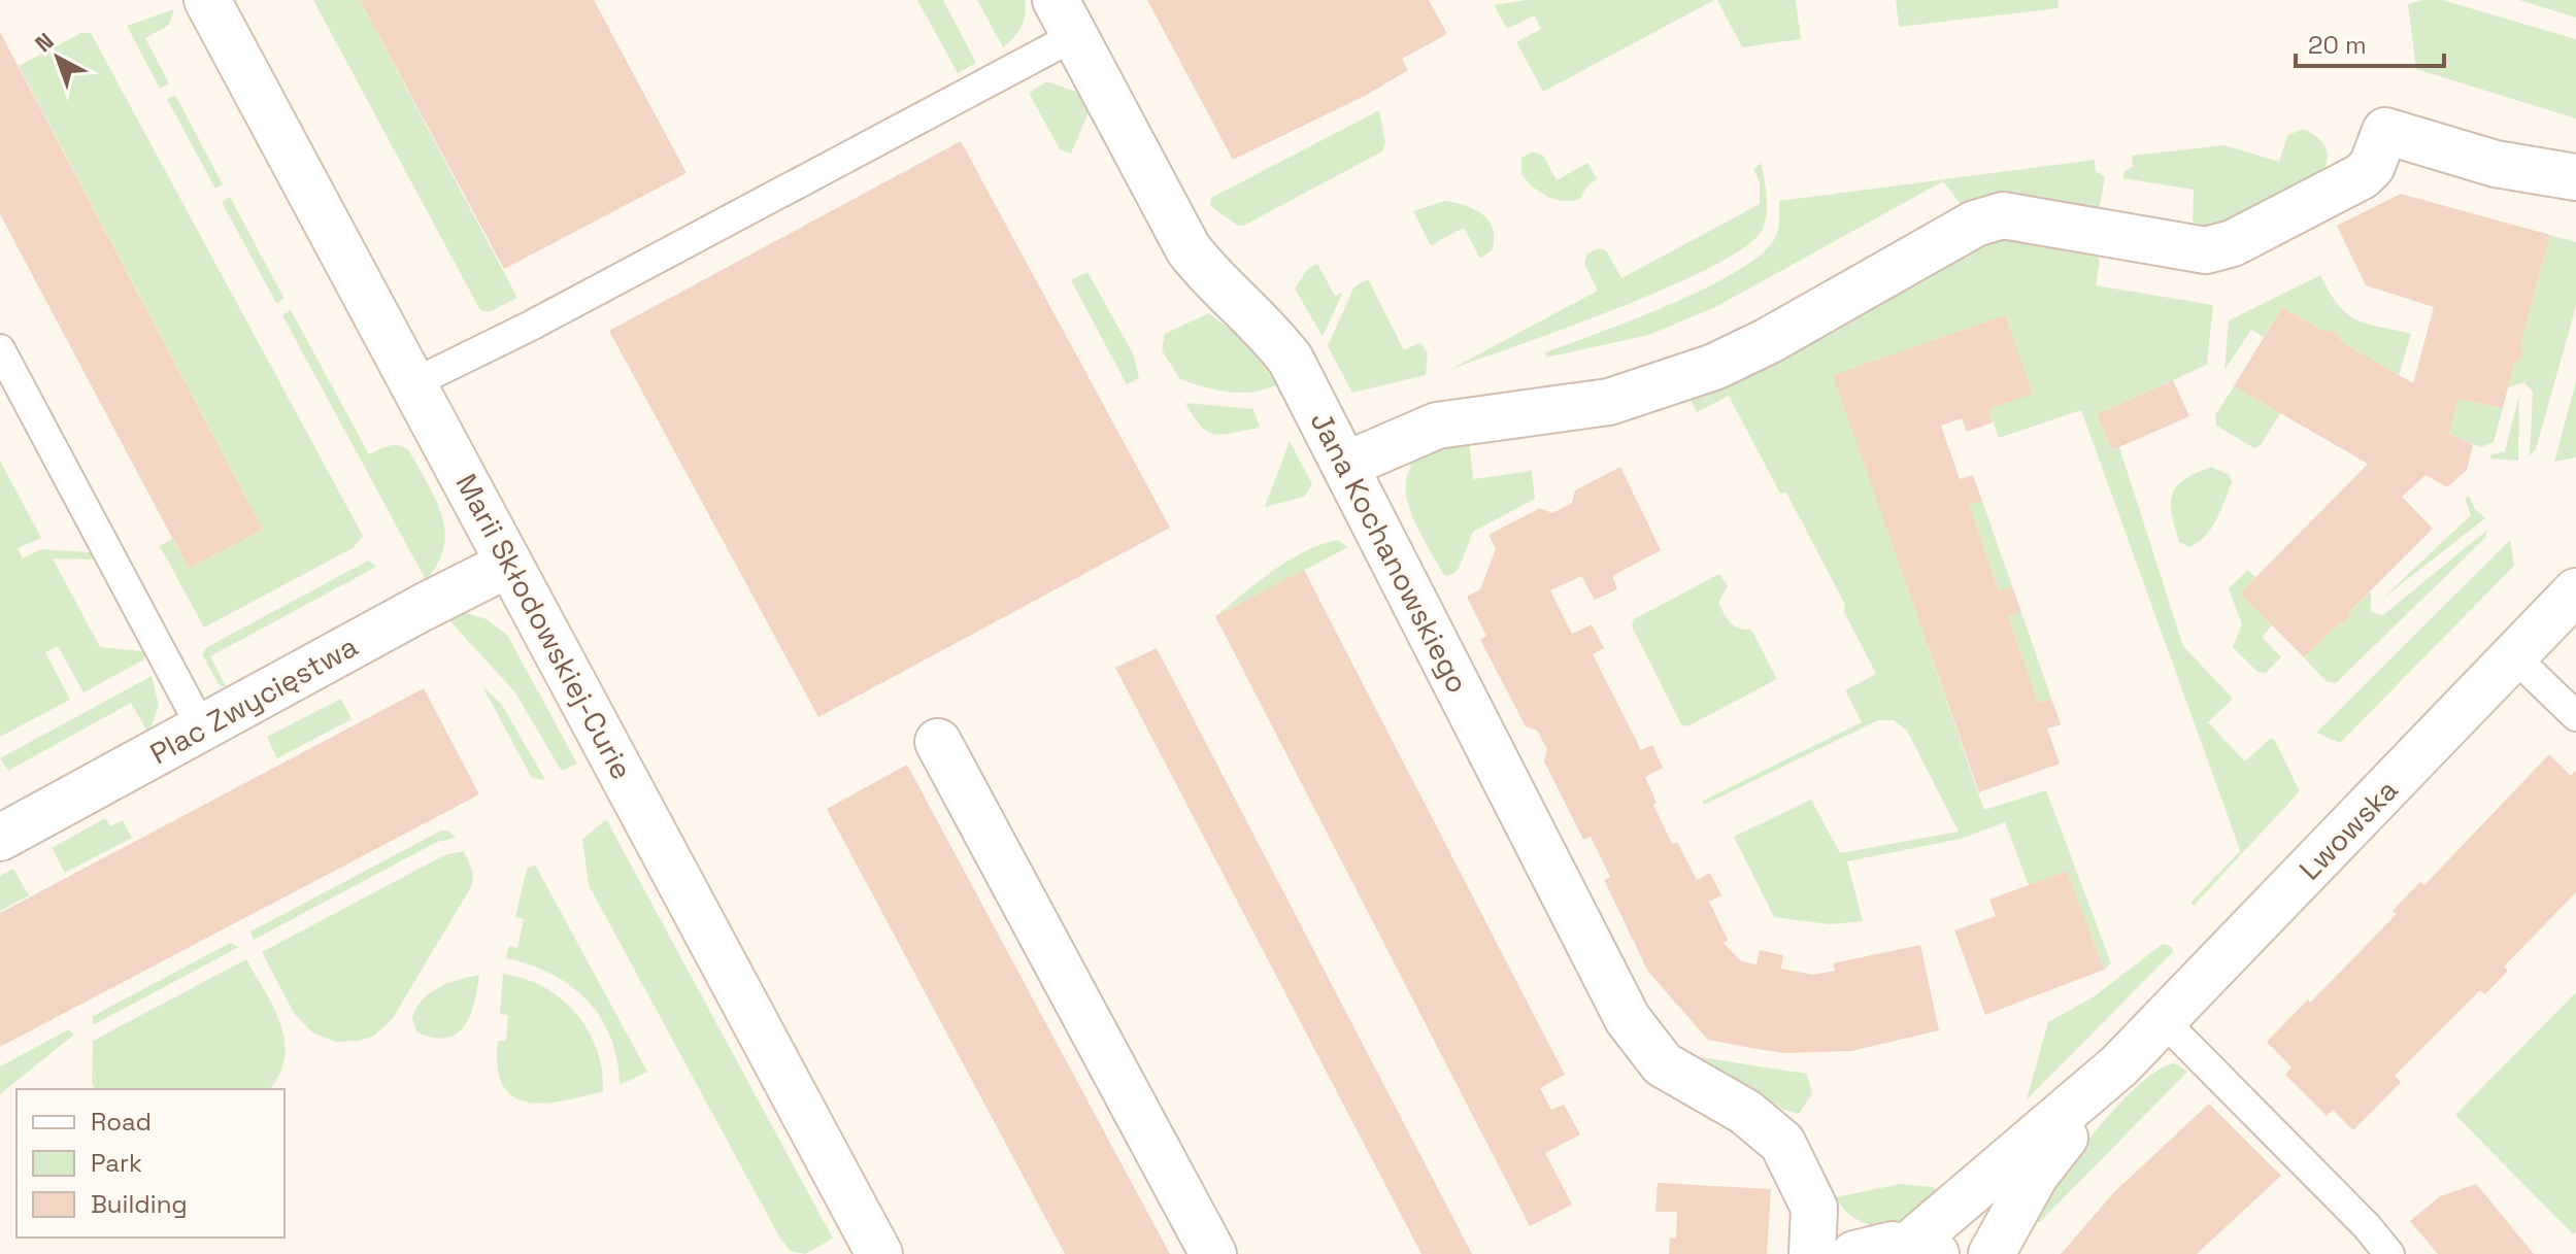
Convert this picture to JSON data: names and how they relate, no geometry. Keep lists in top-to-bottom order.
{
  "streets": {
    "street": [
      "Jana Kochanowskiego",
      "Marii Skłodowskiej-Curie",
      "Plac Zwycięstwa",
      "Lwowska"
    ]
  },
  "crossings": [
    ["Jana Kochanowskiego", "Lwowska"],
    ["Marii Skłodowskiej-Curie", "Plac Zwycięstwa"]
  ],
  "legend": ["Road", "Park", "Building"],
  "scale_bar": "20 m",
  "north": "top left"
}
